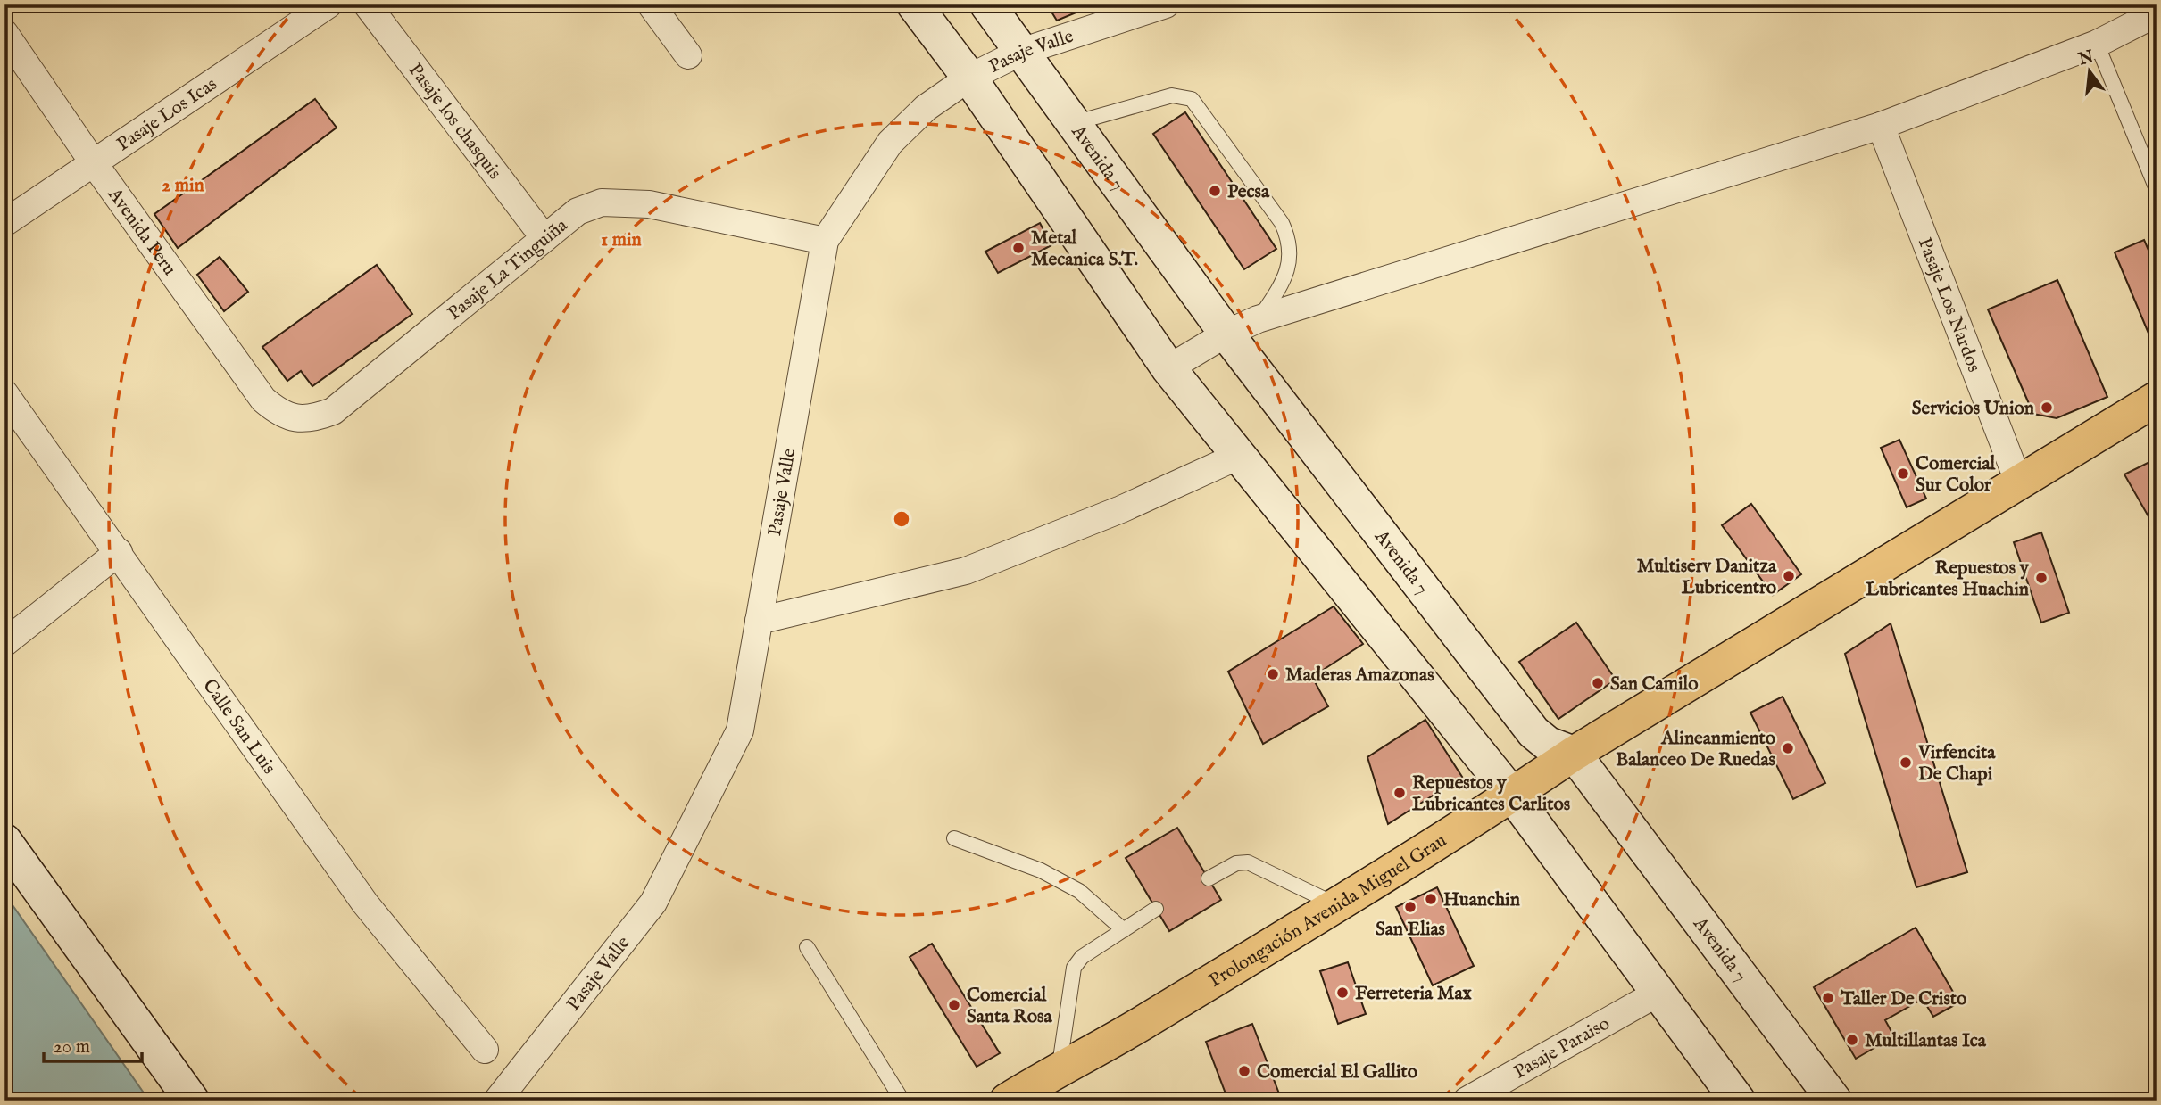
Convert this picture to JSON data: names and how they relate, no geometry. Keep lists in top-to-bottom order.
{
  "streets": {
    "main road": ["Prolongación Avenida Miguel Grau"],
    "street": [
      "Pasaje Valle",
      "Pasaje Los Icas",
      "Pasaje los chasquis",
      "Avenida 7",
      "Avenida Peru",
      "Pasaje La Tinguiña",
      "Pasaje Los Nardos",
      "Calle San Luis",
      "Pasaje Paraiso"
    ]
  },
  "crossings": [
    ["Pasaje Valle", "Avenida 7"],
    ["Pasaje Valle", "Pasaje La Tinguiña"],
    ["Pasaje Los Icas", "Avenida Peru"],
    ["Pasaje los chasquis", "Pasaje La Tinguiña"],
    ["Avenida 7", "Prolongación Avenida Miguel Grau"],
    ["Avenida Peru", "Pasaje La Tinguiña"],
    ["Pasaje Los Nardos", "Prolongación Avenida Miguel Grau"]
  ],
  "places": [
    "Pecsa",
    "Metal Mecanica S.T.",
    "Servicios Union",
    "Comercial Sur Color",
    "Multiserv Danitza Lubricentro",
    "Repuestos y Lubricantes Huachin",
    "Maderas Amazonas",
    "San Camilo",
    "Alineanmiento Balanceo De Ruedas",
    "Virfencita De Chapi",
    "Repuestos y Lubricantes Carlitos",
    "Huanchin",
    "San Elias",
    "Ferreteria Max",
    "Taller De Cristo",
    "Comercial Santa Rosa",
    "Multillantas Ica",
    "Comercial El Gallito"
  ],
  "scale_bar": "20 m",
  "north": "top",
  "rings": ["2 min", "1 min"]
}
